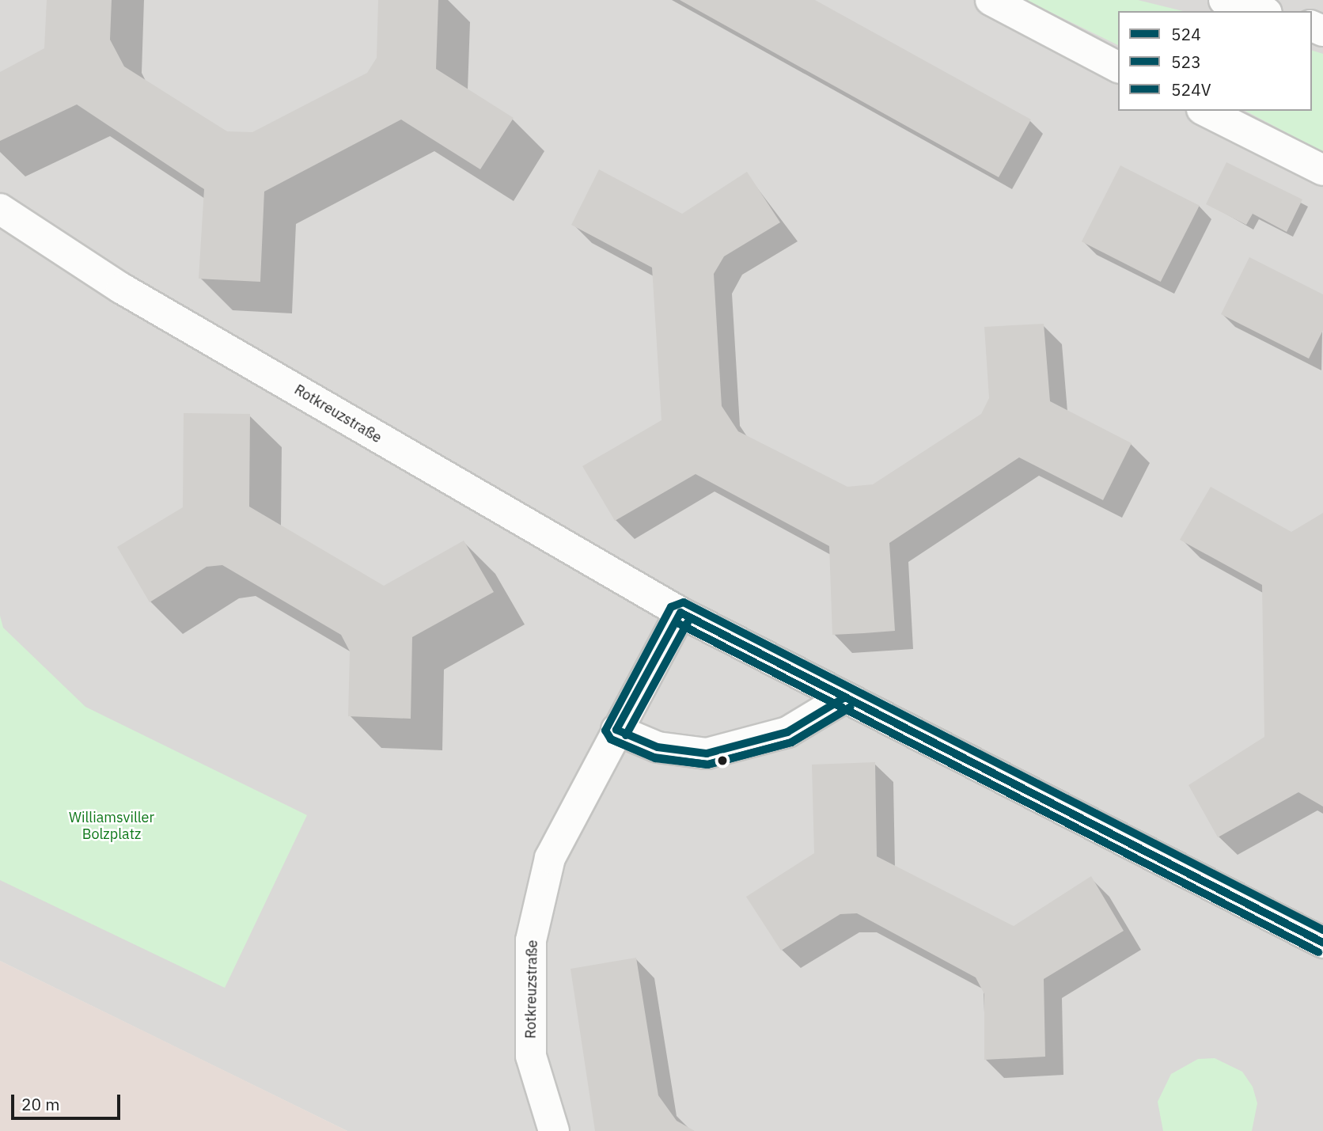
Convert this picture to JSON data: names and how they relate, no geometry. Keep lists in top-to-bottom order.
{
  "streets": {
    "street": ["Rotkreuzstraße"]
  },
  "parks": ["Williamsviller Bolzplatz"],
  "lines": ["transit line 524V", "transit line 524", "transit line 523"],
  "legend": ["524", "523", "524V"],
  "scale_bar": "20 m"
}
